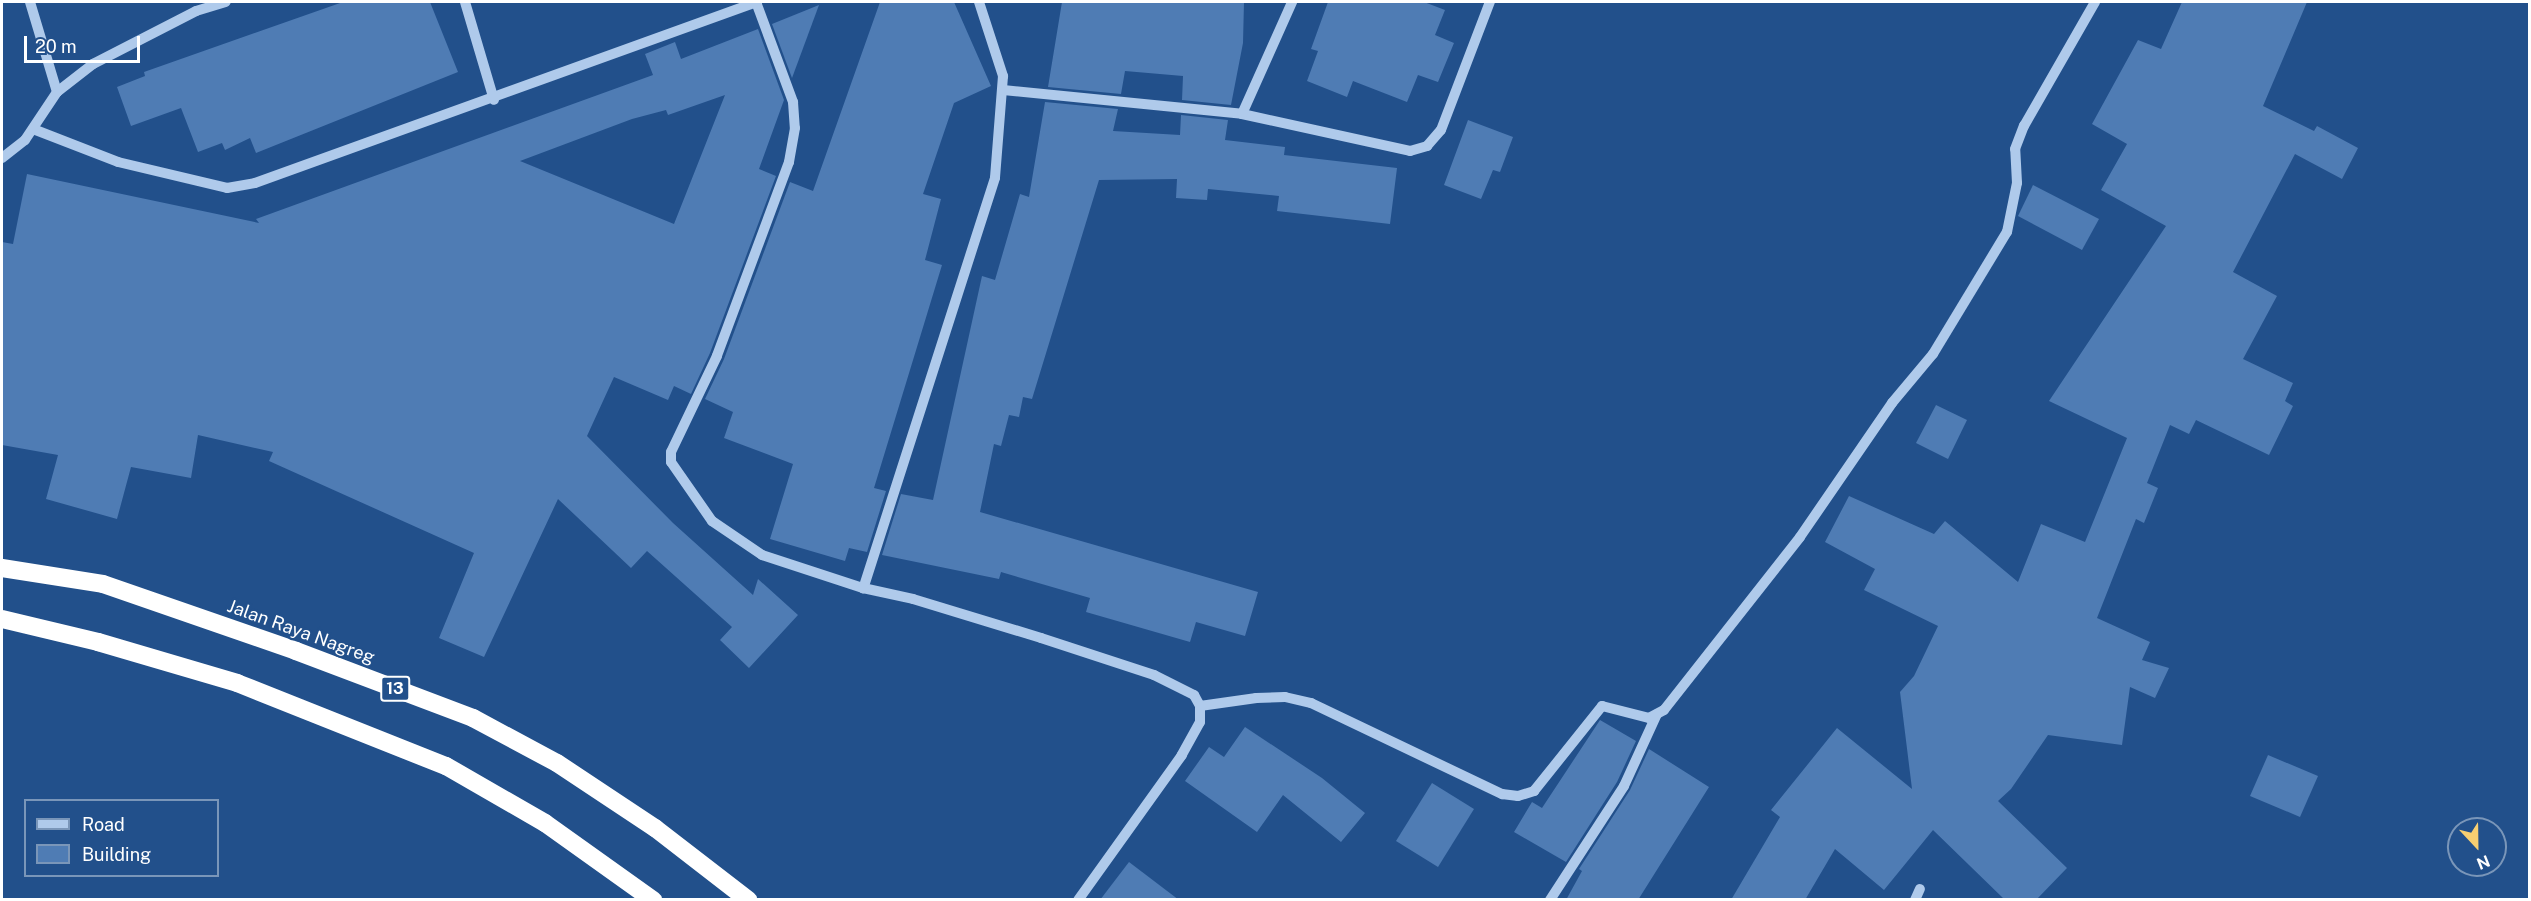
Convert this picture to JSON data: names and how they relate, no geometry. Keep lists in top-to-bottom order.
{
  "streets": {
    "highway": ["Jalan Raya Nagreg", "13"]
  },
  "legend": ["Road", "Building"],
  "scale_bar": "20 m",
  "north": "bottom"
}
